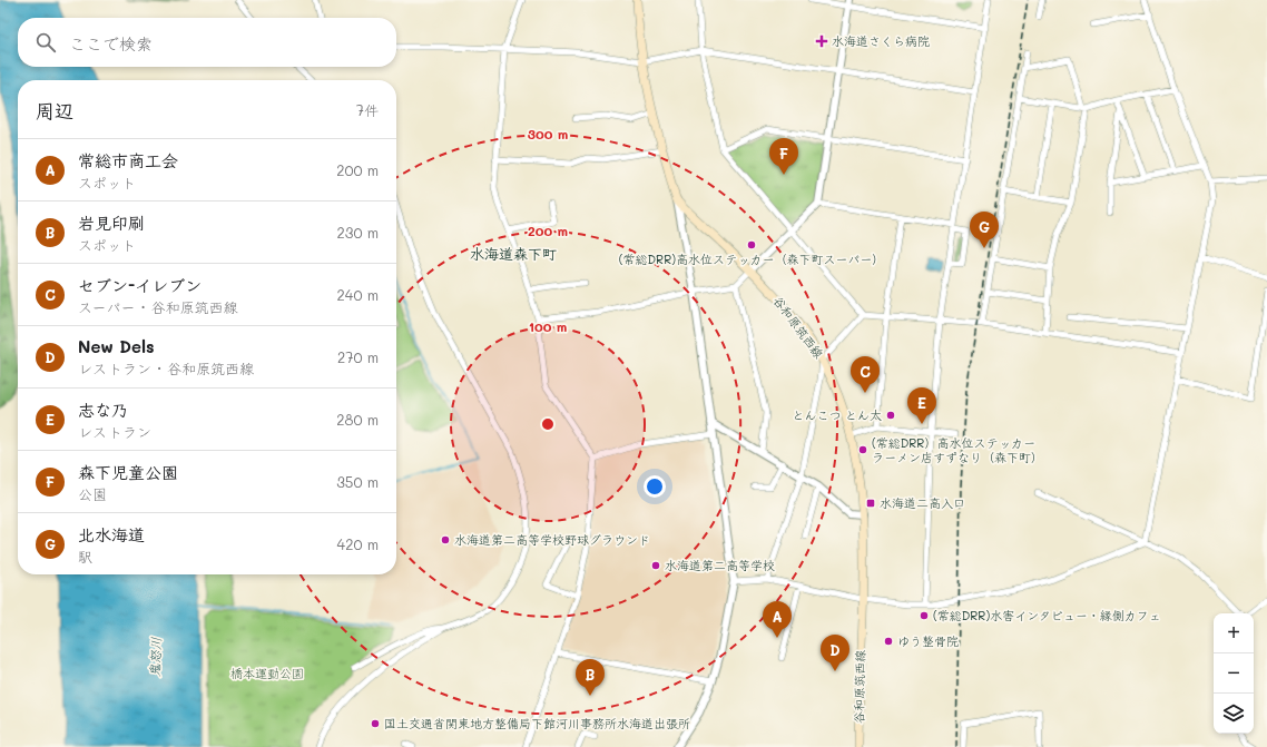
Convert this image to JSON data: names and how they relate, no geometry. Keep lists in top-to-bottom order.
{
  "streets": {
    "main road": ["谷和原筑西線"]
  },
  "districts": ["水海道森下町"],
  "water": ["鬼怒川"],
  "parks": ["橋本運動公園"],
  "places": {
    "health": ["水海道さくら病院"],
    "other": [
      "(常総DRR)高水位ステッカー（森下町スーパー）",
      "とんこつ とん太",
      "(常総DRR）高水位ステッカー ラーメン店すずなり（森下町）",
      "水海道第二高等学校野球グラウンド",
      "水海道第二高等学校",
      "(常総DRR)水害インタビュー・縁側カフェ",
      "ゆう整骨院",
      "国土交通省関東地方整備局下館河川事務所水海道出張所"
    ],
    "transit": ["水海道二高入口"]
  },
  "page": {
    "search": "ここで検索",
    "heading": ["周辺", "7件"],
    "pins": [
      "F",
      "G",
      "C",
      "E",
      "A",
      "D",
      "B"
    ],
    "list": [
      {
        "mark": "A",
        "name": "常総市商工会",
        "note": "スポット",
        "value": "200 m"
      },
      {
        "mark": "B",
        "name": "岩見印刷",
        "note": "スポット",
        "value": "230 m"
      },
      {
        "mark": "C",
        "name": "セブン-イレブン",
        "note": "スーパー · 谷和原筑西線",
        "value": "240 m"
      },
      {
        "mark": "D",
        "name": "New Dels",
        "note": "レストラン · 谷和原筑西線",
        "value": "270 m"
      },
      {
        "mark": "E",
        "name": "志な乃",
        "note": "レストラン",
        "value": "280 m"
      },
      {
        "mark": "F",
        "name": "森下児童公園",
        "note": "公園",
        "value": "350 m"
      },
      {
        "mark": "G",
        "name": "北水海道",
        "note": "駅",
        "value": "420 m"
      }
    ],
    "map_buttons": ["+", "−"]
  },
  "rings": ["300 m", "200 m", "100 m"]
}
